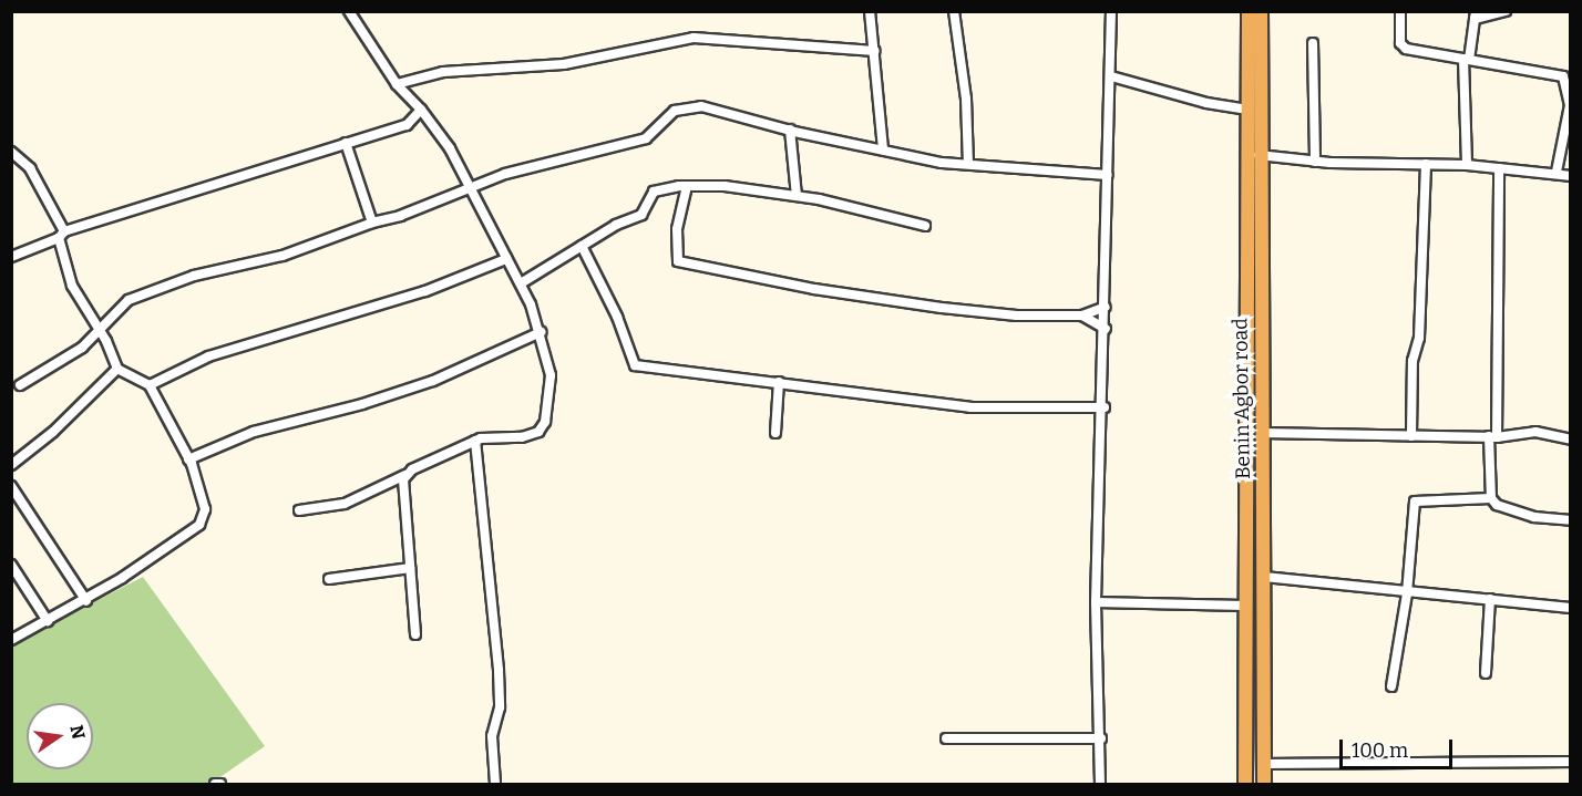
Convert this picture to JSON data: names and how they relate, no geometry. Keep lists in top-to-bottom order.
{
  "streets": {
    "highway": ["Benin Agbor road"]
  },
  "scale_bar": "100 m",
  "north": "right"
}
